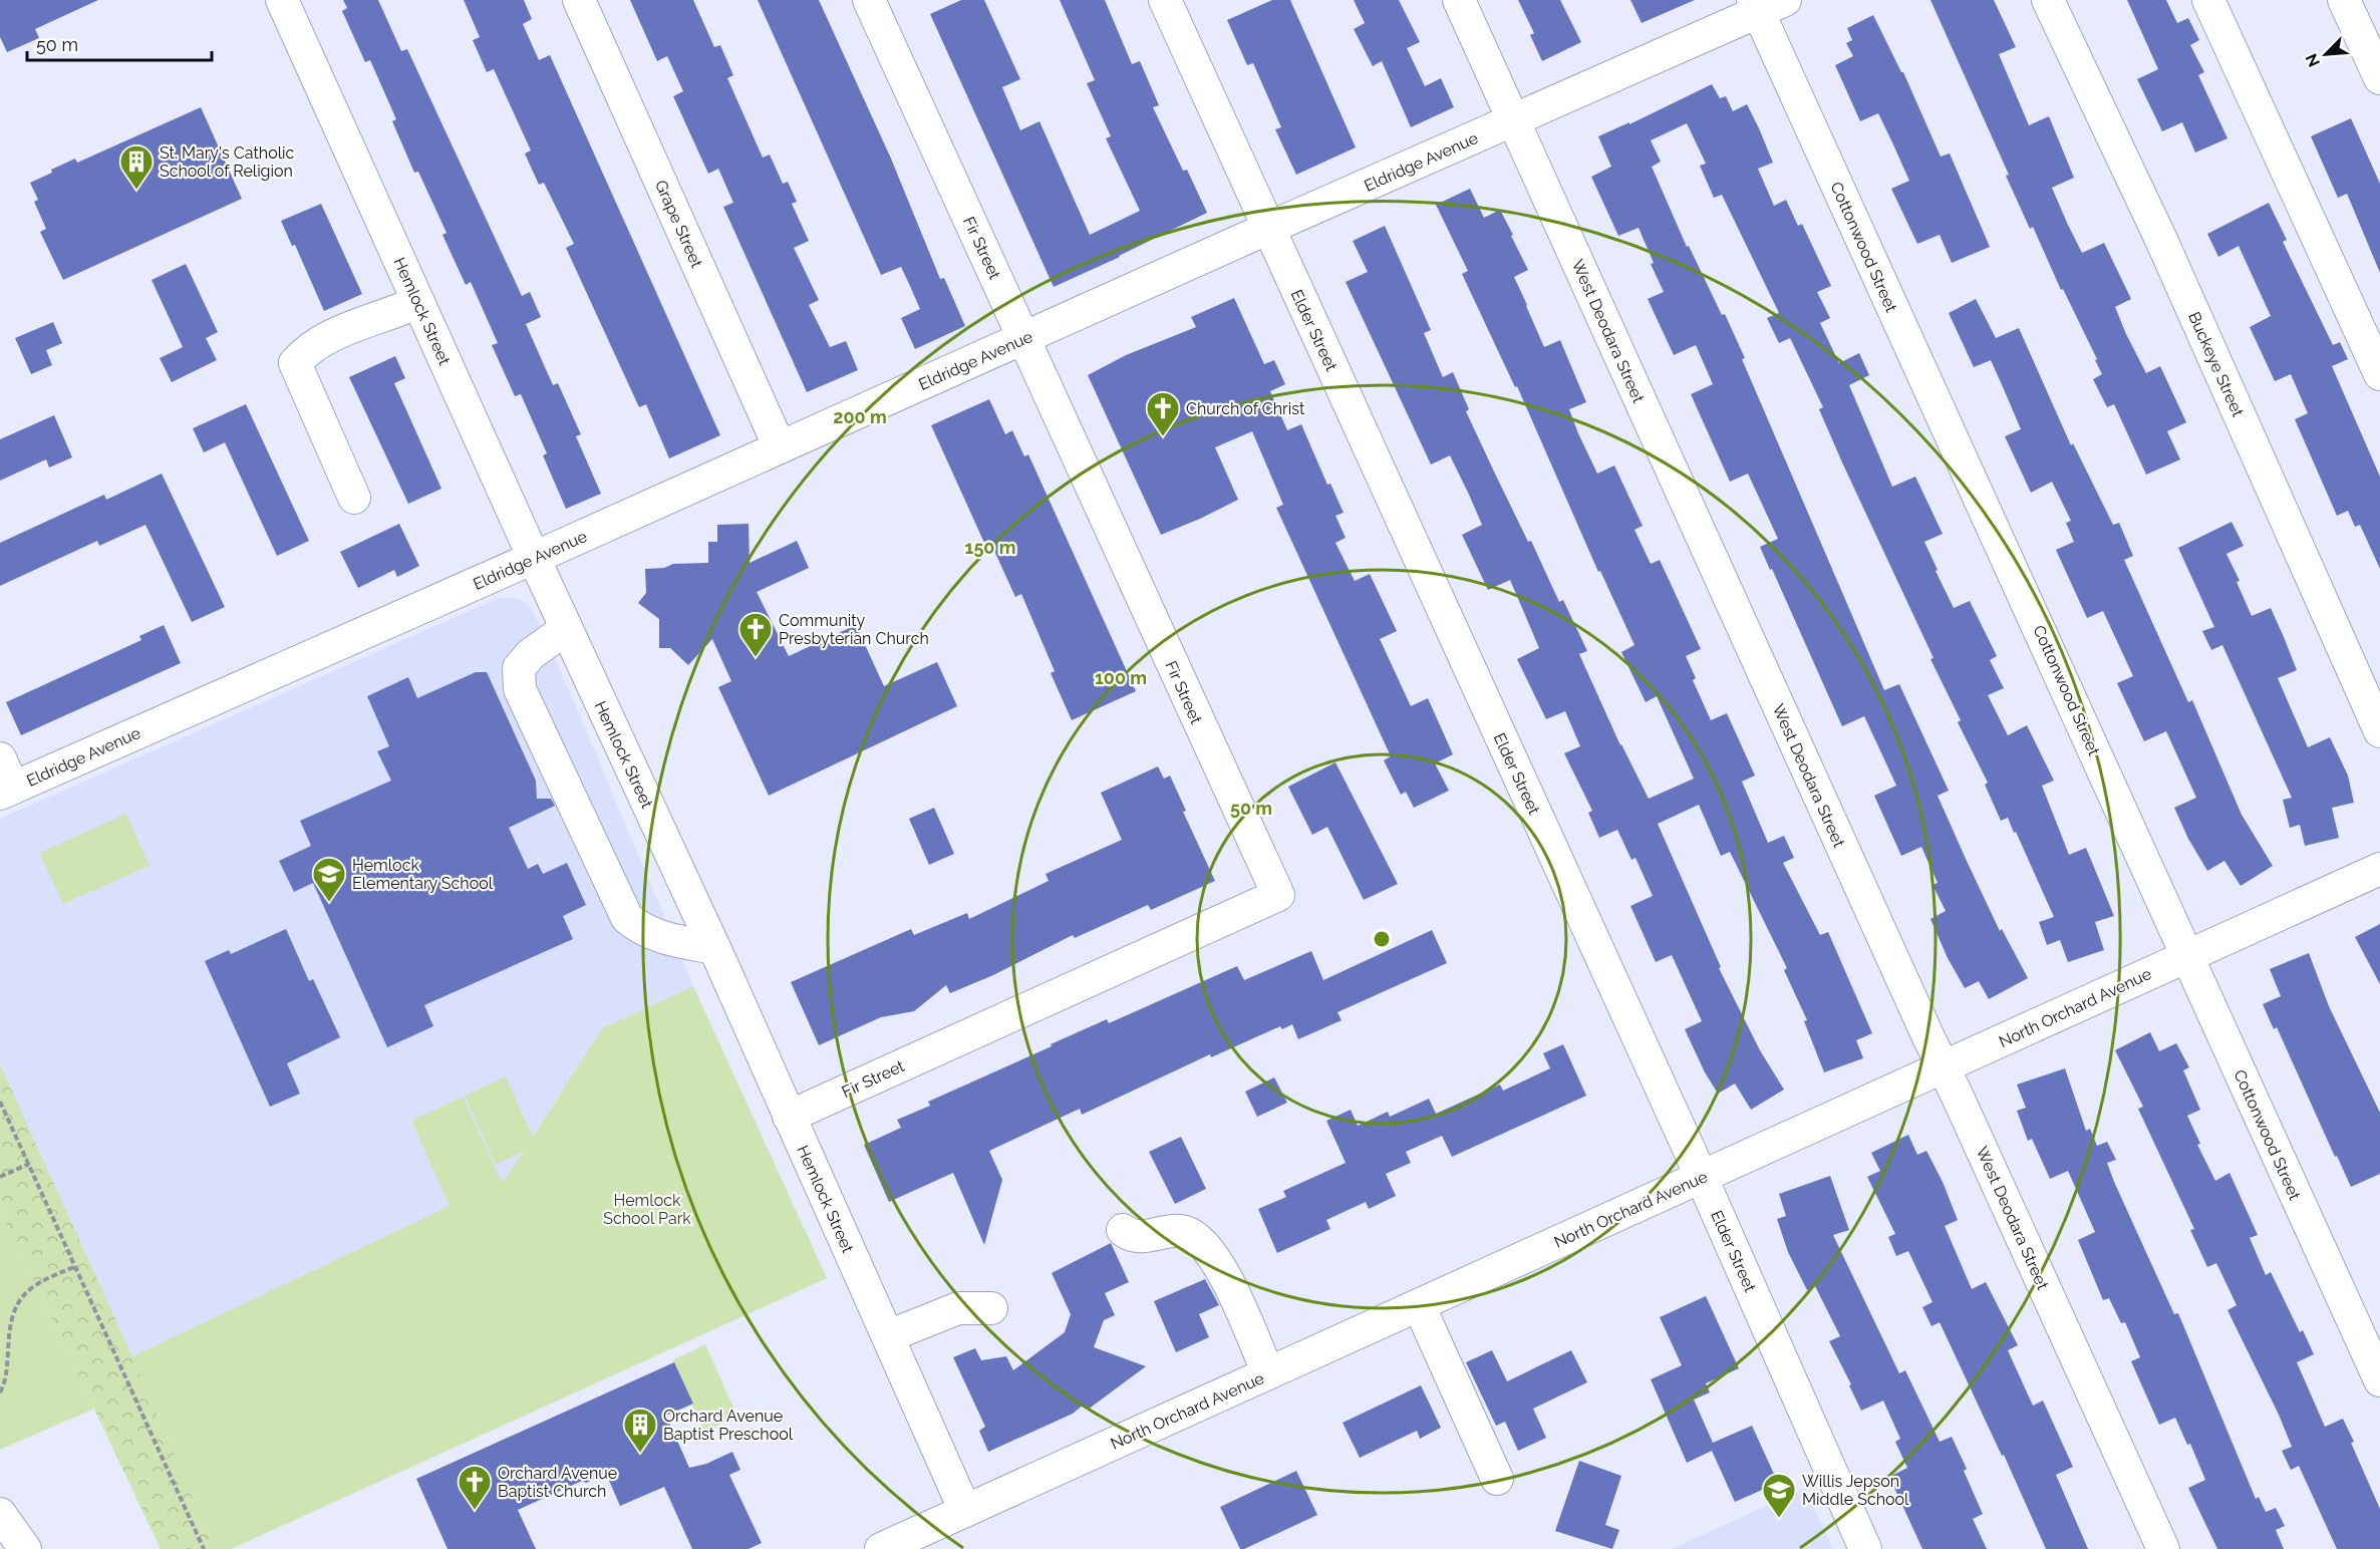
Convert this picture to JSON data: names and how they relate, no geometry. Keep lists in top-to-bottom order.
{
  "streets": {
    "street": [
      "Eldridge Avenue",
      "Grape Street",
      "Cottonwood Street",
      "Fir Street",
      "Hemlock Street",
      "Elder Street",
      "West Deodara Street",
      "Buckeye Street",
      "North Orchard Avenue"
    ]
  },
  "crossings": [
    ["Eldridge Avenue", "Grape Street"],
    ["Eldridge Avenue", "Cottonwood Street"],
    ["Eldridge Avenue", "Fir Street"],
    ["Eldridge Avenue", "Hemlock Street"],
    ["Eldridge Avenue", "Elder Street"],
    ["Eldridge Avenue", "West Deodara Street"],
    ["Cottonwood Street", "North Orchard Avenue"],
    ["Fir Street", "Hemlock Street"],
    ["Hemlock Street", "North Orchard Avenue"],
    ["Elder Street", "North Orchard Avenue"],
    ["West Deodara Street", "North Orchard Avenue"]
  ],
  "parks": ["Hemlock School Park"],
  "places": {
    "building": ["St. Mary's Catholic School of Religion", "Orchard Avenue Baptist Preschool"],
    "church": ["Church of Christ", "Community Presbyterian Church", "Orchard Avenue Baptist Church"],
    "school or university": ["Hemlock Elementary School", "Willis Jepson Middle School"]
  },
  "scale_bar": "50 m",
  "north": "bottom left",
  "rings": [
    "200 m",
    "150 m",
    "100 m",
    "50 m"
  ]
}
